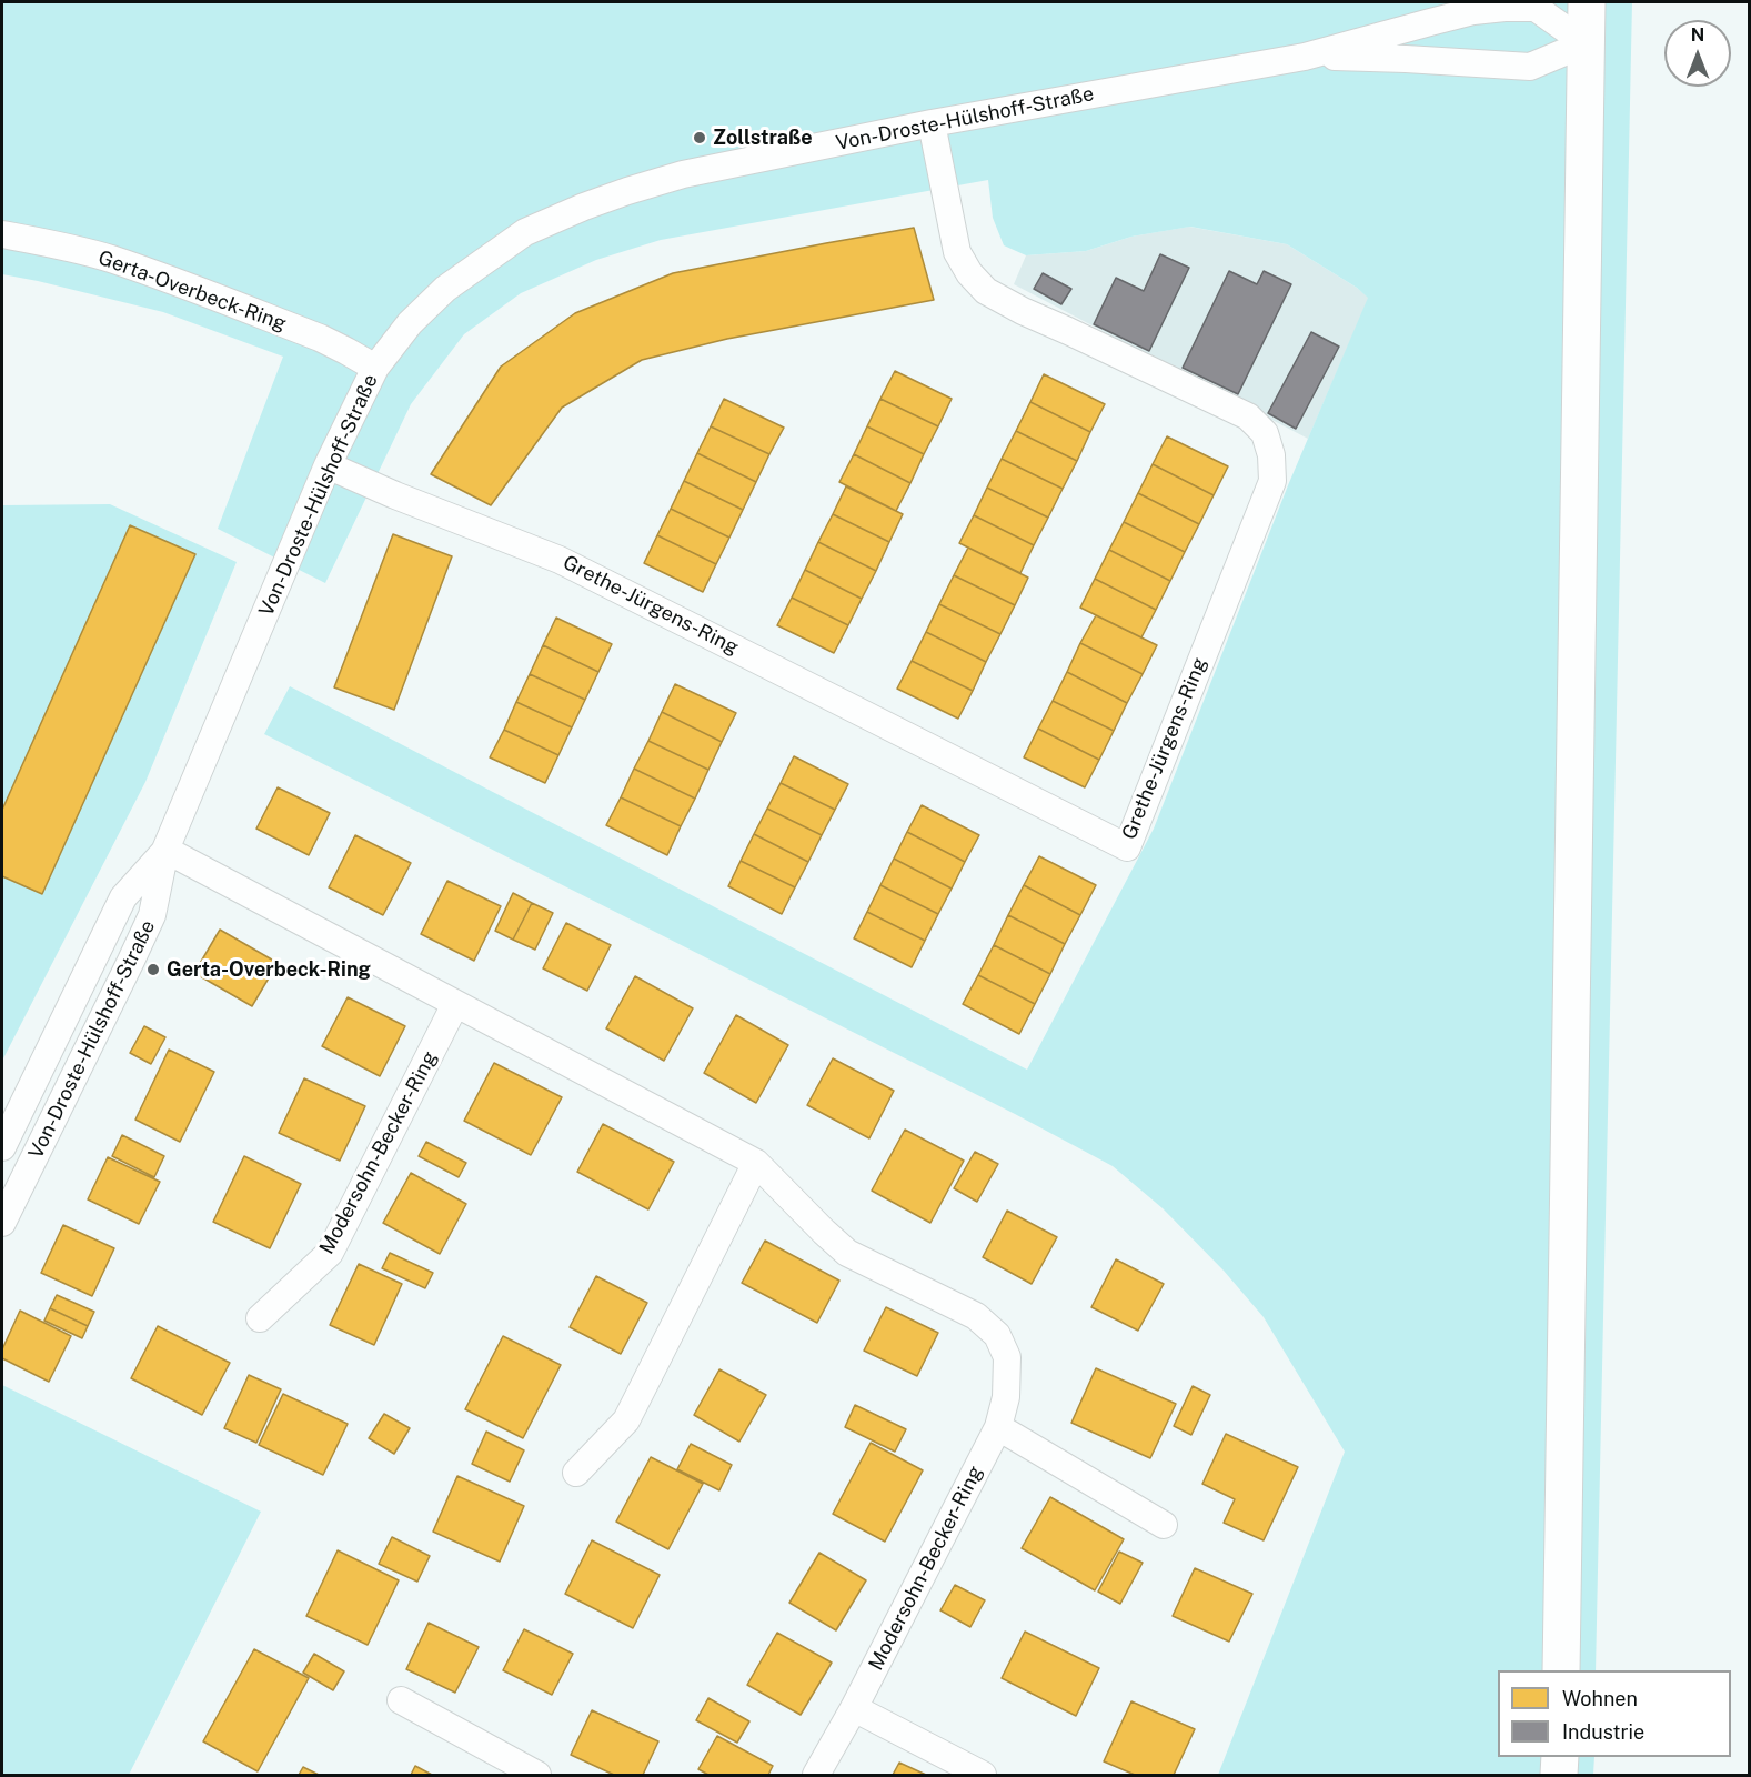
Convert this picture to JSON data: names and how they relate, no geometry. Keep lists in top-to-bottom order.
{
  "streets": {
    "street": [
      "Von-Droste-Hülshoff-Straße",
      "Gerta-Overbeck-Ring",
      "Grethe-Jürgens-Ring",
      "Modersohn-Becker-Ring"
    ]
  },
  "crossings": [
    ["Von-Droste-Hülshoff-Straße", "Gerta-Overbeck-Ring"],
    ["Von-Droste-Hülshoff-Straße", "Grethe-Jürgens-Ring"],
    ["Von-Droste-Hülshoff-Straße", "Modersohn-Becker-Ring"]
  ],
  "places": ["Zollstraße", "Gerta-Overbeck-Ring"],
  "legend": ["Wohnen", "Industrie"],
  "north": "top"
}
